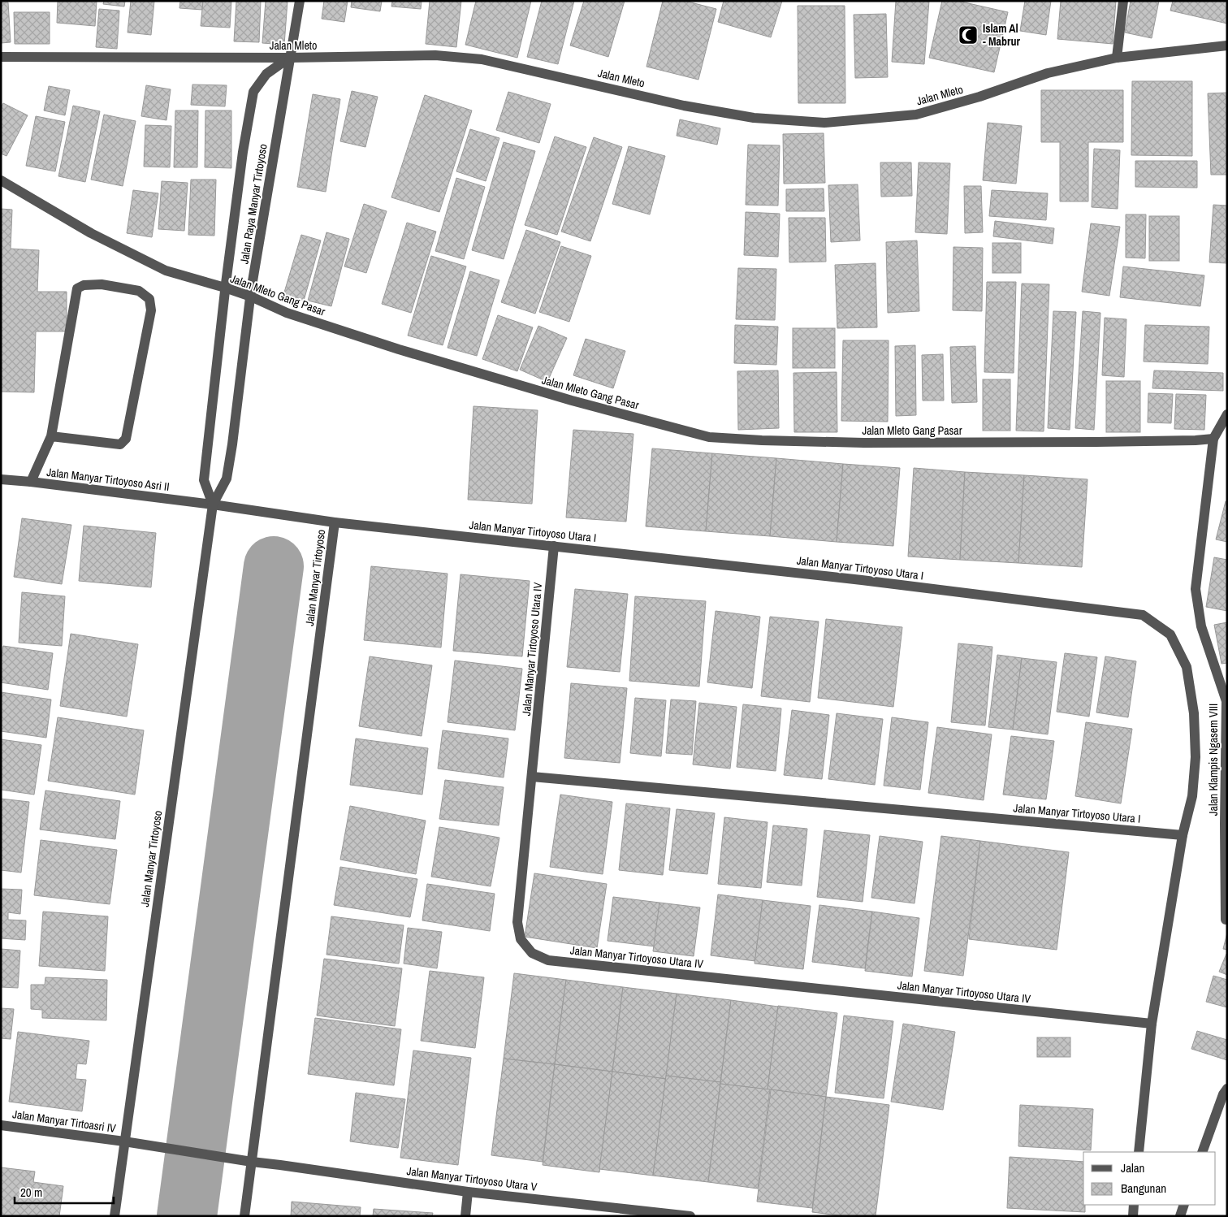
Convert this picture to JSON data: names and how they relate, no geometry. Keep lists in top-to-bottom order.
{
  "streets": {
    "street": [
      "Jalan Mleto",
      "Jalan Raya Manyar Tirtoyoso",
      "Jalan Mleto Gang Pasar",
      "Jalan Manyar Tirtoyoso Asri II",
      "Jalan Manyar Tirtoyoso Utara I",
      "Jalan Manyar Tirtoyoso",
      "Jalan Manyar Tirtoyoso Utara IV",
      "Jalan Klampis Ngasem VIII",
      "Jalan Manyar Tirtoasri IV",
      "Jalan Manyar Tirtoyoso Utara V"
    ]
  },
  "crossings": [
    ["Jalan Mleto", "Jalan Raya Manyar Tirtoyoso"],
    ["Jalan Raya Manyar Tirtoyoso", "Jalan Mleto Gang Pasar"],
    ["Jalan Raya Manyar Tirtoyoso", "Jalan Manyar Tirtoyoso Asri II"],
    ["Jalan Raya Manyar Tirtoyoso", "Jalan Manyar Tirtoyoso"],
    ["Jalan Mleto Gang Pasar", "Jalan Klampis Ngasem VIII"],
    ["Jalan Manyar Tirtoyoso Asri II", "Jalan Manyar Tirtoyoso Utara I"],
    ["Jalan Manyar Tirtoyoso Asri II", "Jalan Manyar Tirtoyoso"],
    ["Jalan Manyar Tirtoyoso Utara I", "Jalan Manyar Tirtoyoso"],
    ["Jalan Manyar Tirtoyoso Utara I", "Jalan Manyar Tirtoyoso Utara IV"],
    ["Jalan Manyar Tirtoyoso", "Jalan Manyar Tirtoasri IV"],
    ["Jalan Manyar Tirtoyoso", "Jalan Manyar Tirtoyoso Utara V"]
  ],
  "places": {
    "mosque": ["Islam Al - Mabrur"]
  },
  "legend": ["Jalan", "Bangunan"],
  "scale_bar": "20 m"
}
